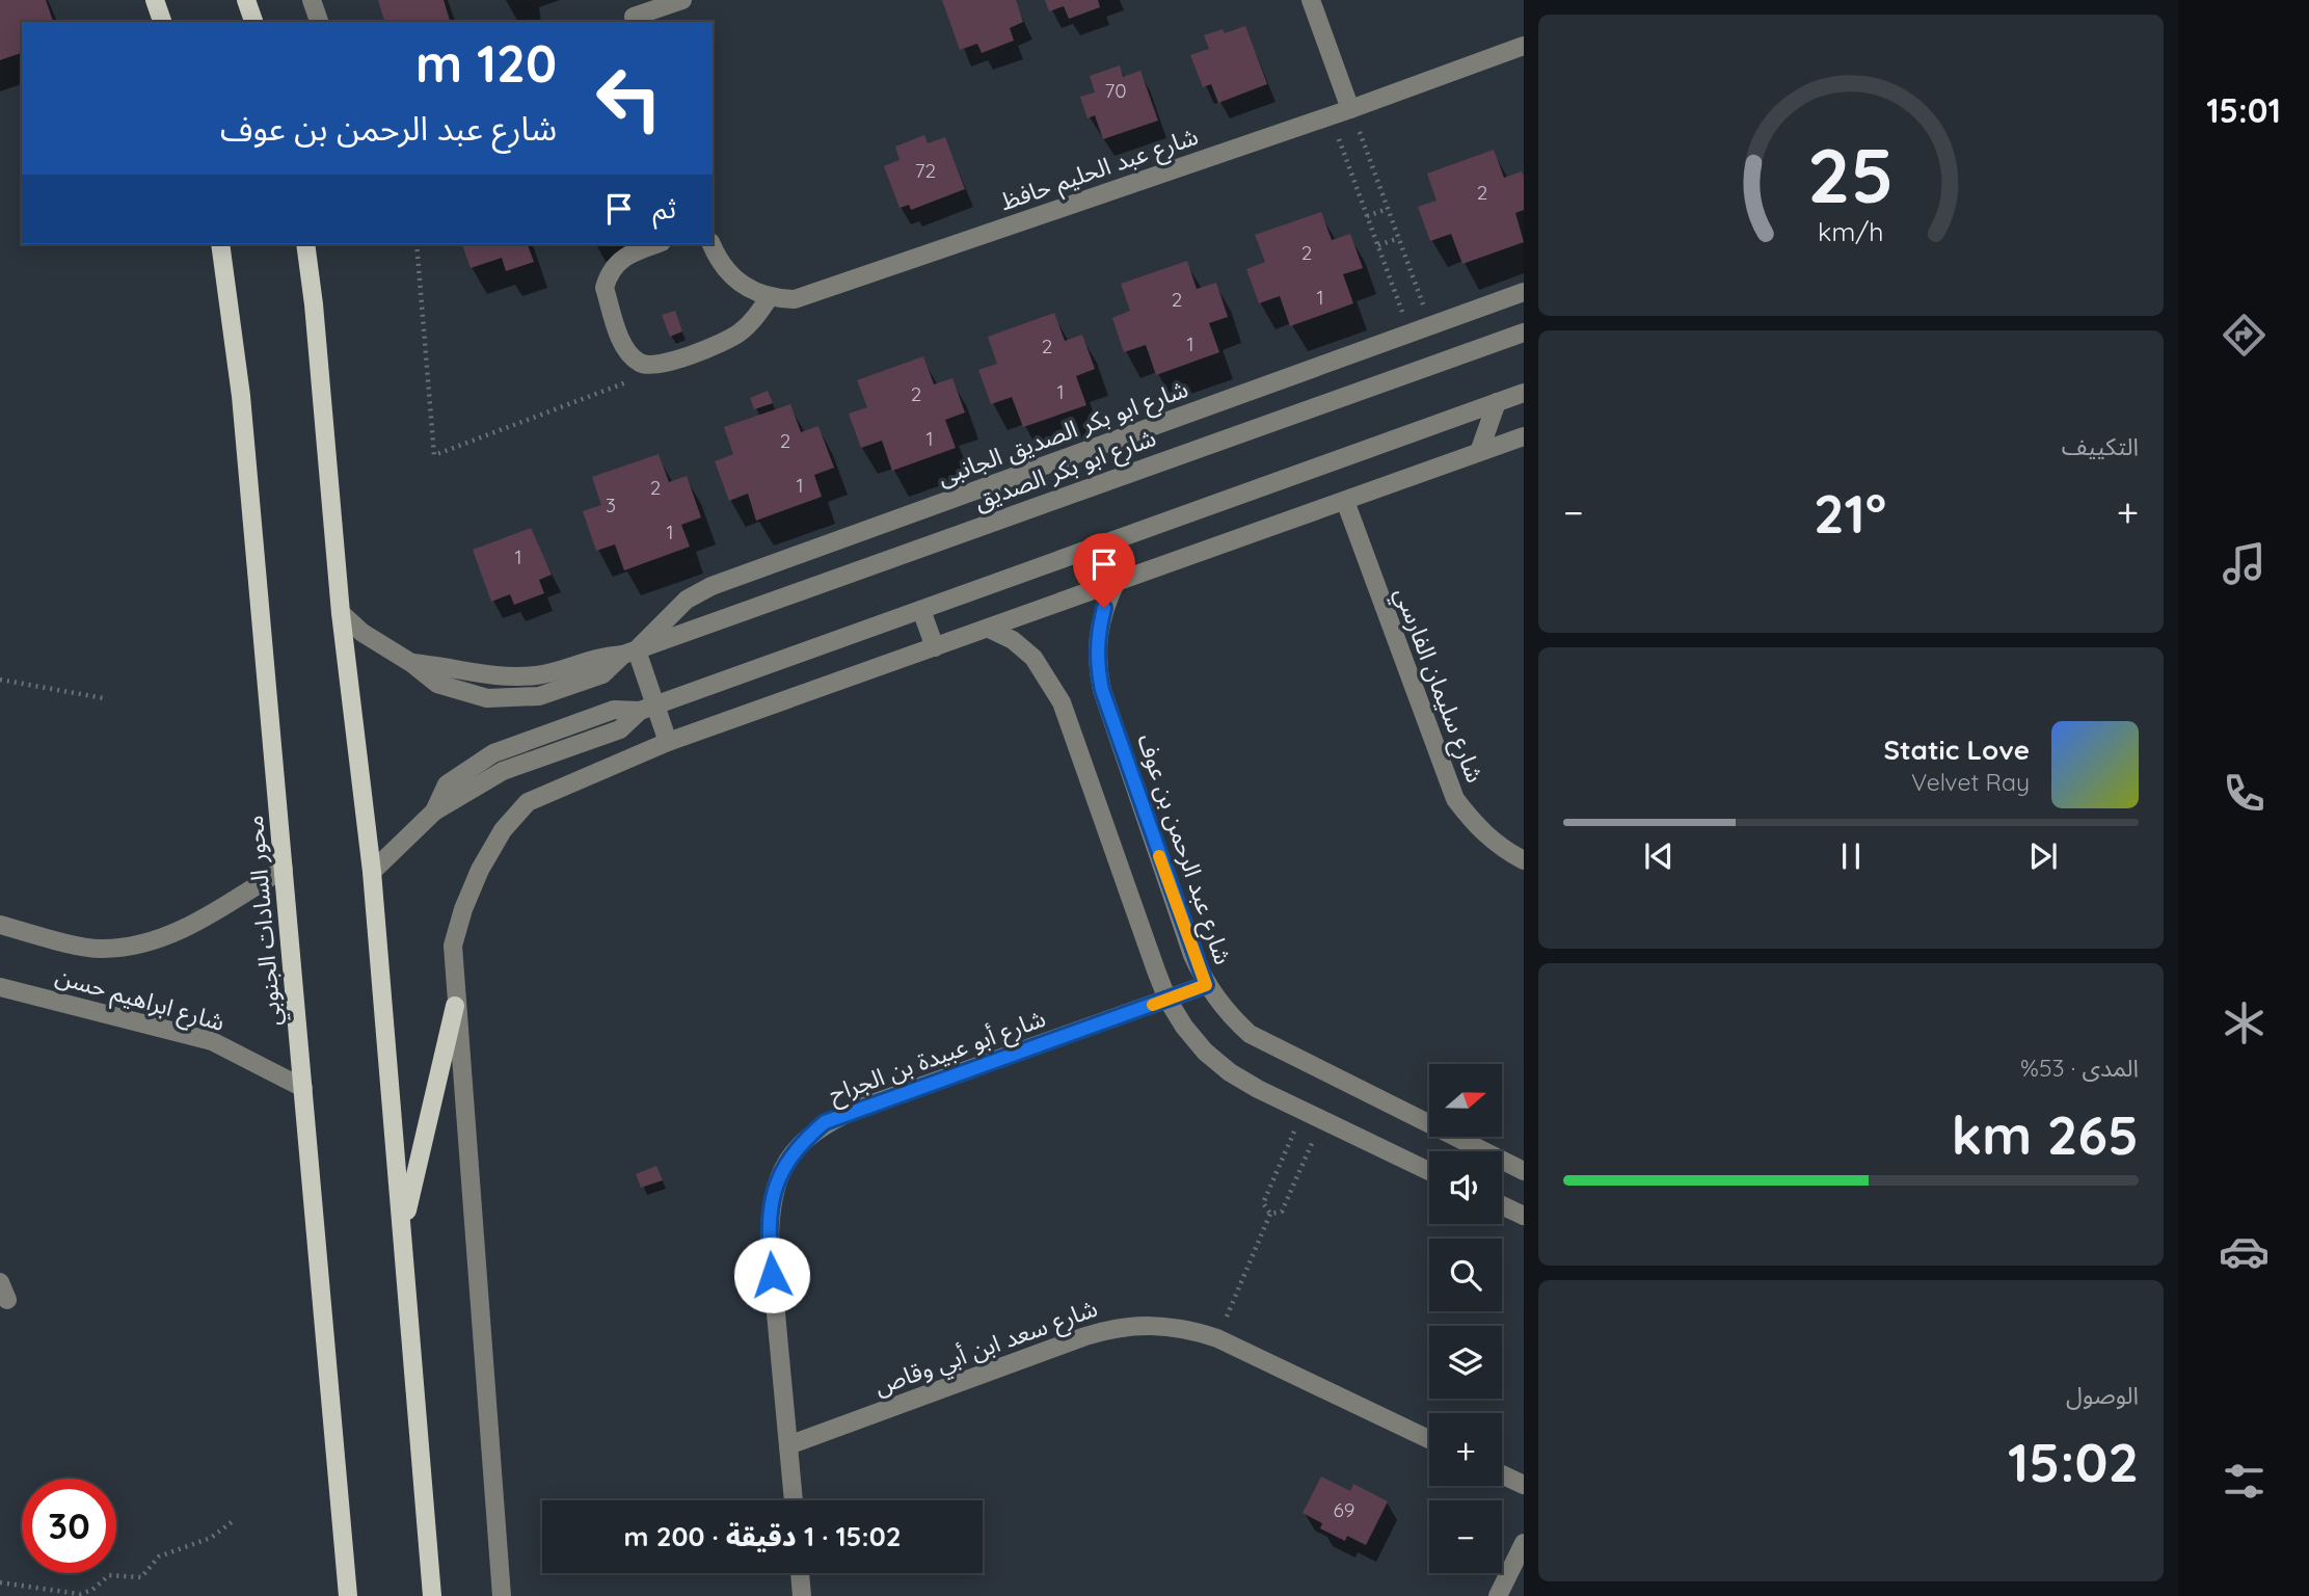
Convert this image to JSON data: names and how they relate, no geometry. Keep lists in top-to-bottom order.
{
  "streets": {
    "main road": ["محور السادات الجنوبي"],
    "street": [
      "شارع عبد الحليم حافظ",
      "شارع ابو بكر الصديق الجانبى",
      "شارع ابو بكر الصديق",
      "شارع سليمان الفارسي",
      "شارع عبد الرحمن بن عوف",
      "شارع ابراهيم حسن",
      "شارع أبو عبيدة بن الجراح",
      "شارع سعد ابن أبي وقاص"
    ]
  },
  "crossings": [
    ["شارع ابو بكر الصديق الجانبى", "شارع ابو بكر الصديق"],
    ["شارع عبد الرحمن بن عوف", "شارع أبو عبيدة بن الجراح"],
    ["محور السادات الجنوبي", "شارع ابراهيم حسن"],
    ["شارع أبو عبيدة بن الجراح", "شارع سعد ابن أبي وقاص"]
  ],
  "house_numbers": [
    "70",
    "72",
    "2",
    "2",
    "1",
    "2",
    "1",
    "2",
    "1",
    "2",
    "1",
    "2",
    "1",
    "2",
    "3",
    "1",
    "1",
    "69"
  ],
  "north": "right",
  "page": {
    "tabs": "15:01",
    "turn": ["120 m", "شارع عبد الرحمن بن عوف"],
    "then": "ثم",
    "tile": [
      "التكييف",
      ["المدى · 53%", "265 km"],
      ["الوصول", "15:02"]
    ],
    "heat": ["−", "21°", "+"],
    "song": ["Static Love", "Velvet Ray"],
    "map_buttons": ["+", "−"],
    "limit": "30",
    "trip": "15:02 · 1 دقيقة · 200 m",
    "gauge": ["25", "km/h"]
  }
}
